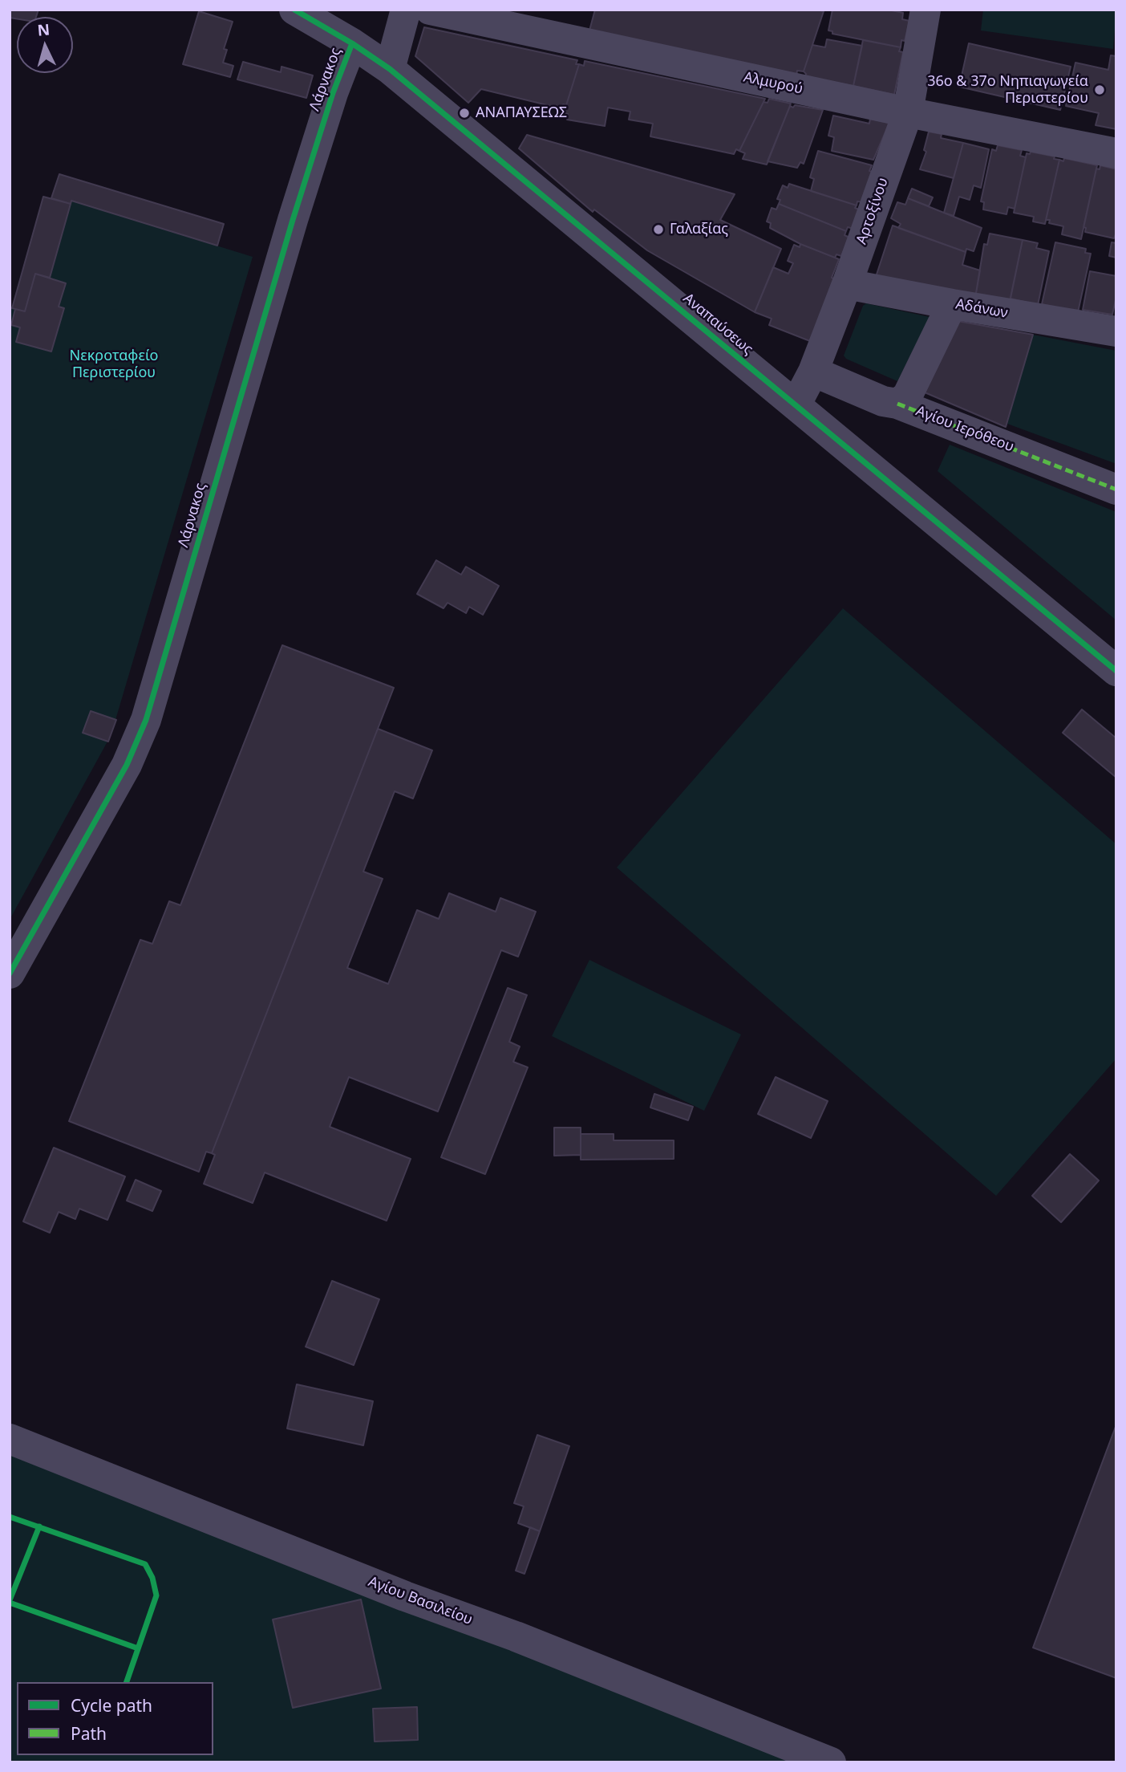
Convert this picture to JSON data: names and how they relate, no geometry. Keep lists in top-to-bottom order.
{
  "streets": {
    "street": [
      "Λάρνακος",
      "Αλμυρού",
      "Αρτοξίνου",
      "Αδάνων",
      "Αναπαύσεως",
      "Αγίου Ιερόθεου",
      "Αγίου Βασιλείου"
    ]
  },
  "crossings": [
    ["Λάρνακος", "Αναπαύσεως"],
    ["Αλμυρού", "Αρτοξίνου"],
    ["Αρτοξίνου", "Αδάνων"],
    ["Αρτοξίνου", "Αναπαύσεως"],
    ["Αρτοξίνου", "Αγίου Ιερόθεου"]
  ],
  "parks": ["Νεκροταφείο Περιστερίου"],
  "places": ["36ο & 37ο Νηπιαγωγεία Περιστερίου", "ΑΝΑΠΑΥΣΕΩΣ", "Γαλαξίας"],
  "legend": ["Cycle path", "Path"],
  "north": "top"
}
